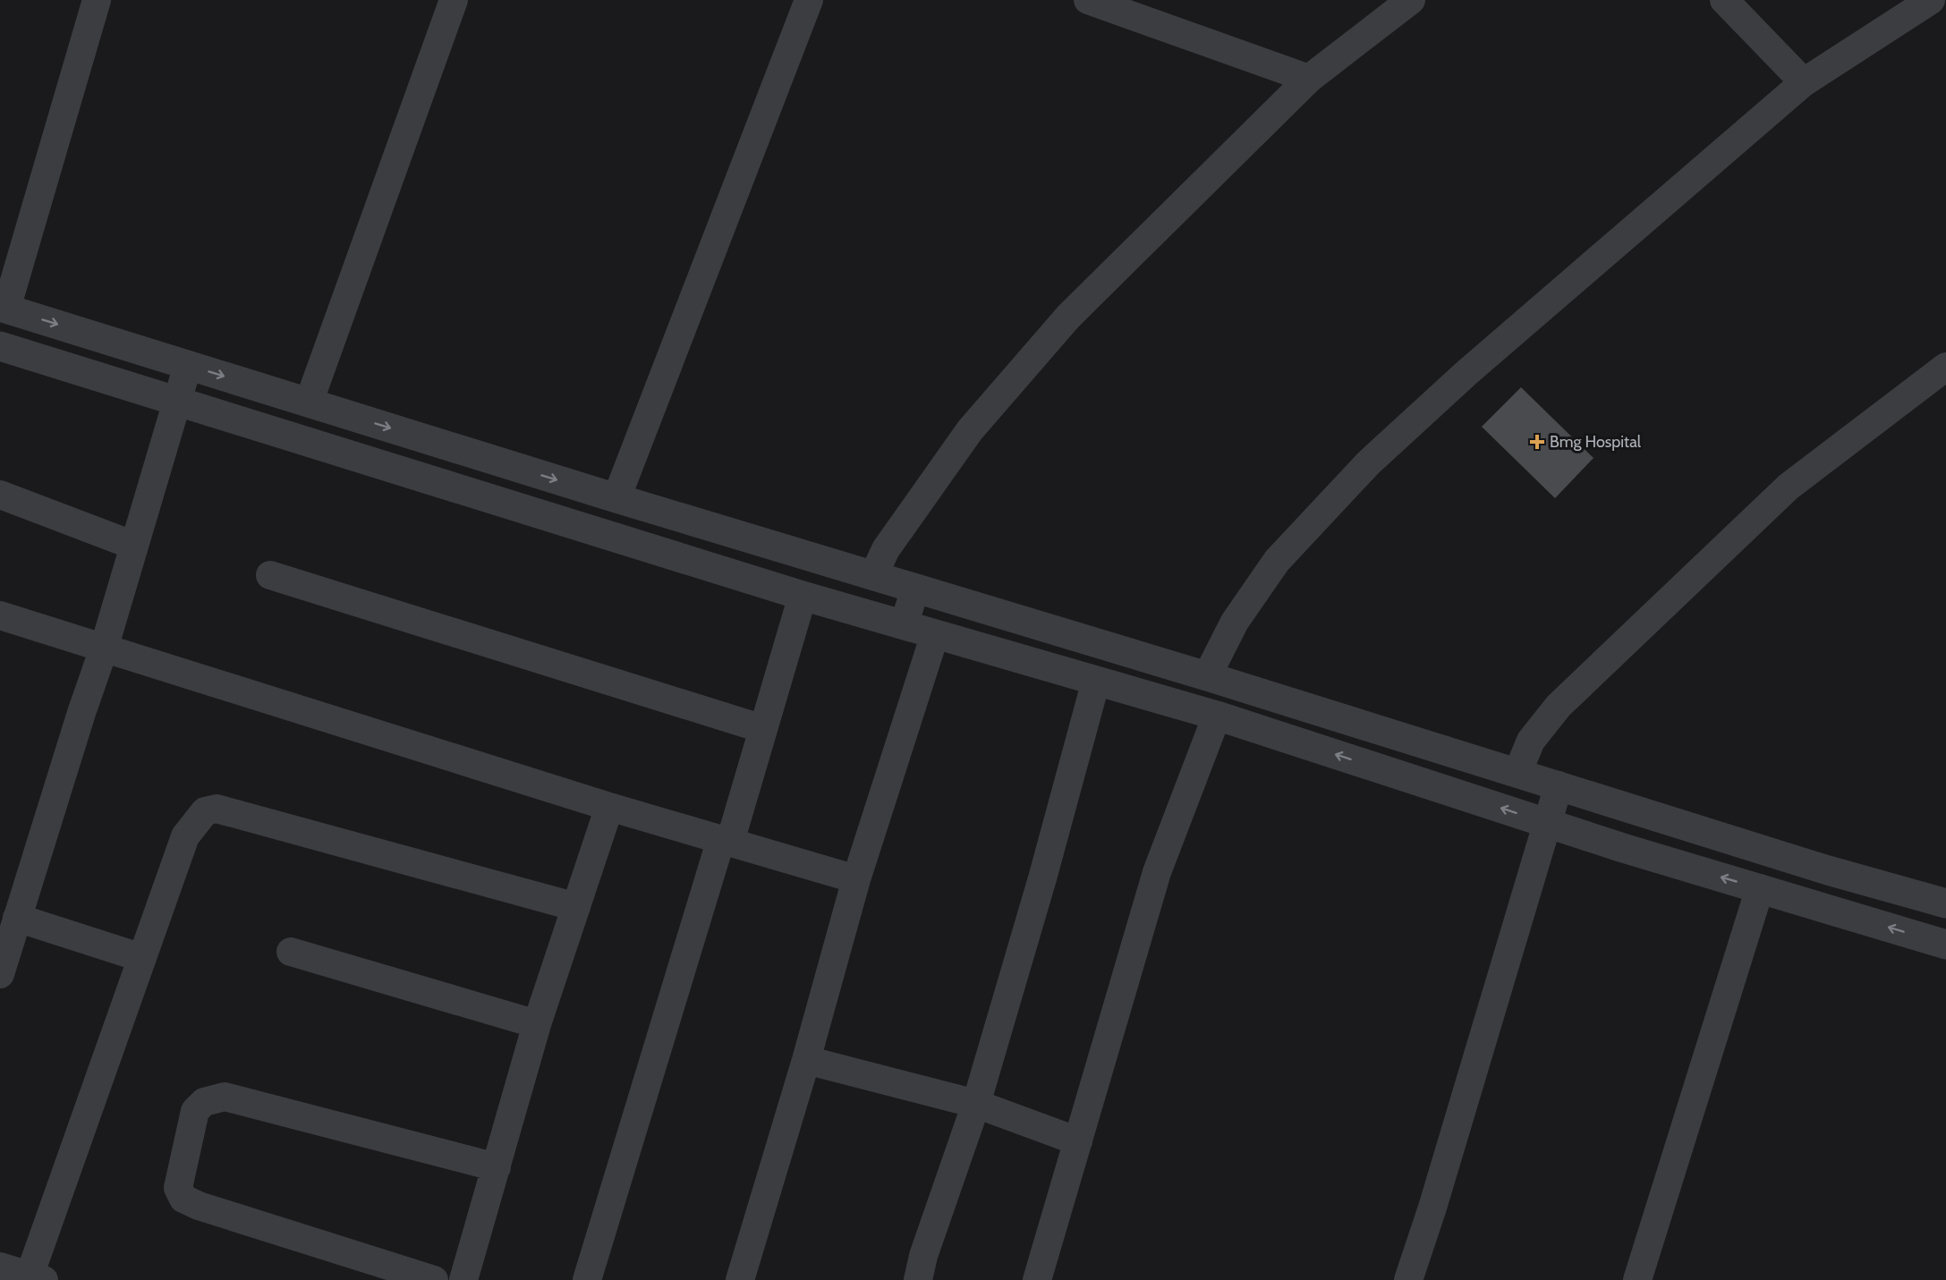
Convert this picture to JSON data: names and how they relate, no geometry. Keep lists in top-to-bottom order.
{
  "places": {
    "health": ["Bmg Hospital"]
  }
}
